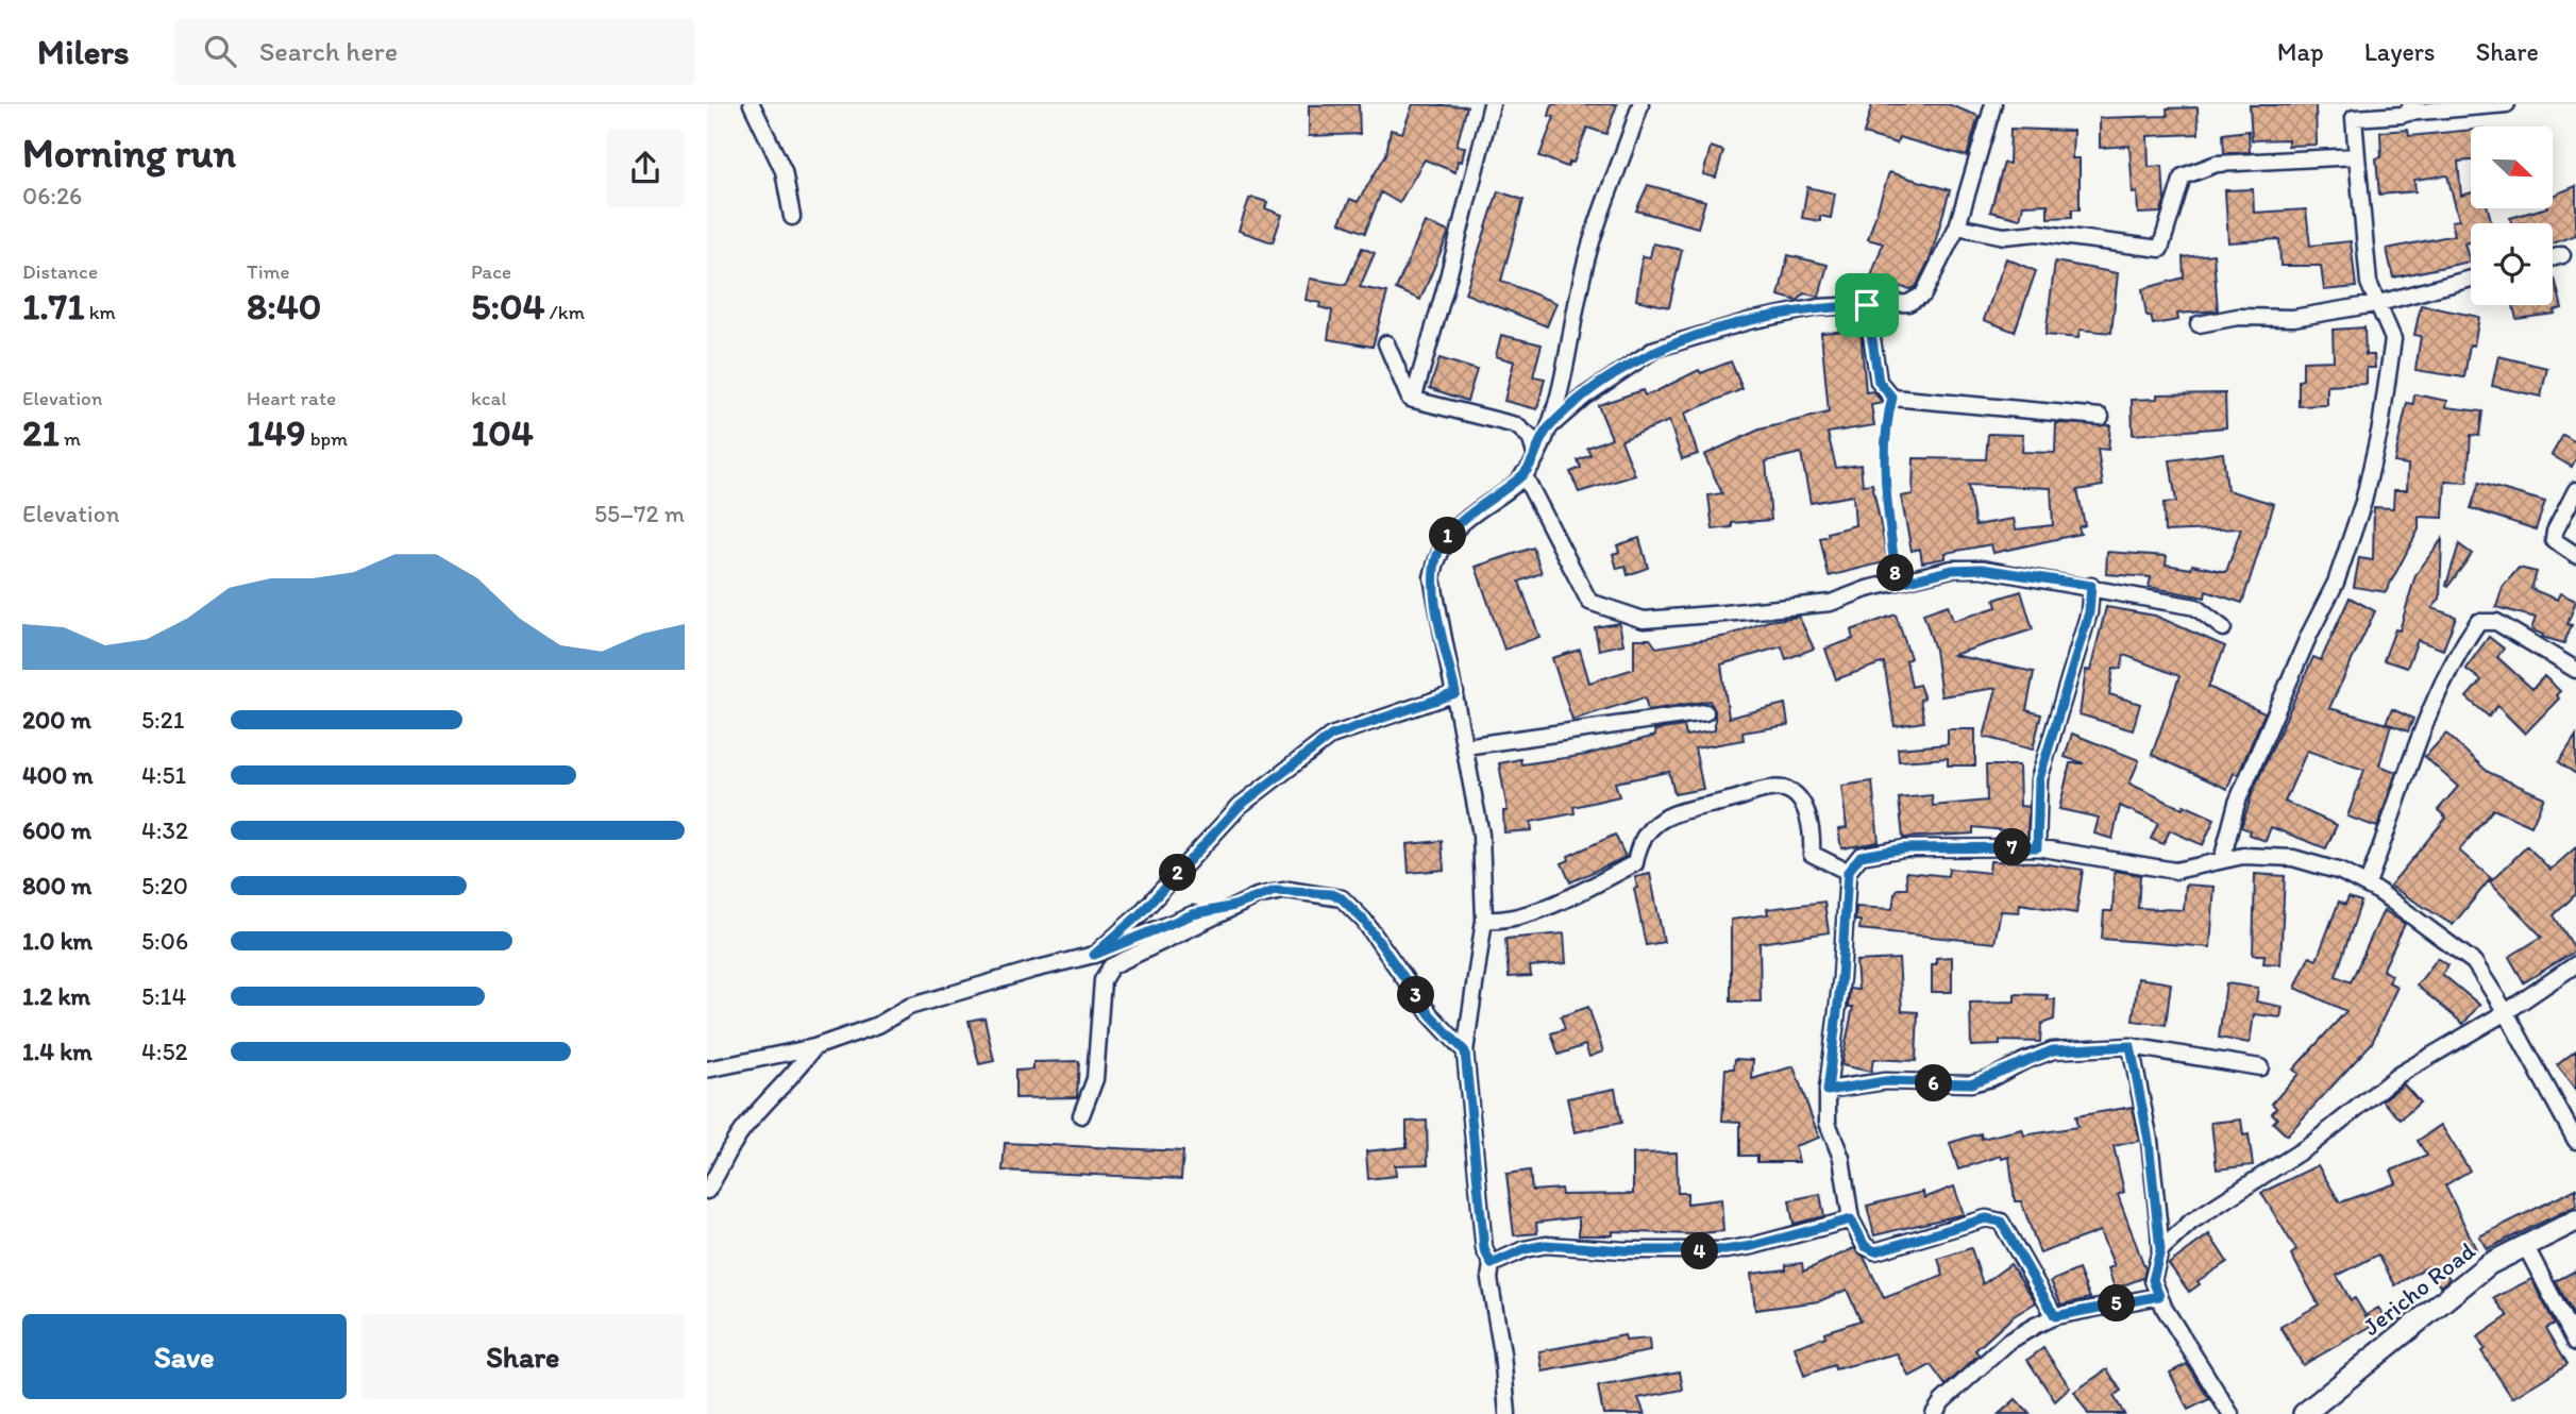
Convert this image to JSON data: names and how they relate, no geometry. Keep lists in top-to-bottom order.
{
  "streets": {
    "street": ["Jericho Road"]
  },
  "north": "bottom right",
  "page": {
    "header": "Milers",
    "search": "Search here",
    "nav": ["Map", "Layers", "Share"],
    "heading": ["Morning run", "06:26"],
    "stats": [
      ["Distance", "1.71 km"],
      ["Time", "8:40"],
      ["Pace", "5:04 /km"],
      ["Elevation", "21 m"],
      ["Heart rate", "149 bpm"],
      ["kcal", "104"]
    ],
    "chart": ["Elevation", "55–72 m"],
    "pins": [
      "1",
      "8",
      "7",
      "2",
      "3",
      "6",
      "4",
      "5"
    ],
    "list": [
      {
        "name": "200 m",
        "note": "5:21"
      },
      {
        "name": "400 m",
        "note": "4:51"
      },
      {
        "name": "600 m",
        "note": "4:32"
      },
      {
        "name": "800 m",
        "note": "5:20"
      },
      {
        "name": "1.0 km",
        "note": "5:06"
      },
      {
        "name": "1.2 km",
        "note": "5:14"
      },
      {
        "name": "1.4 km",
        "note": "4:52"
      }
    ],
    "buttons": ["Save", "Share"]
  }
}
